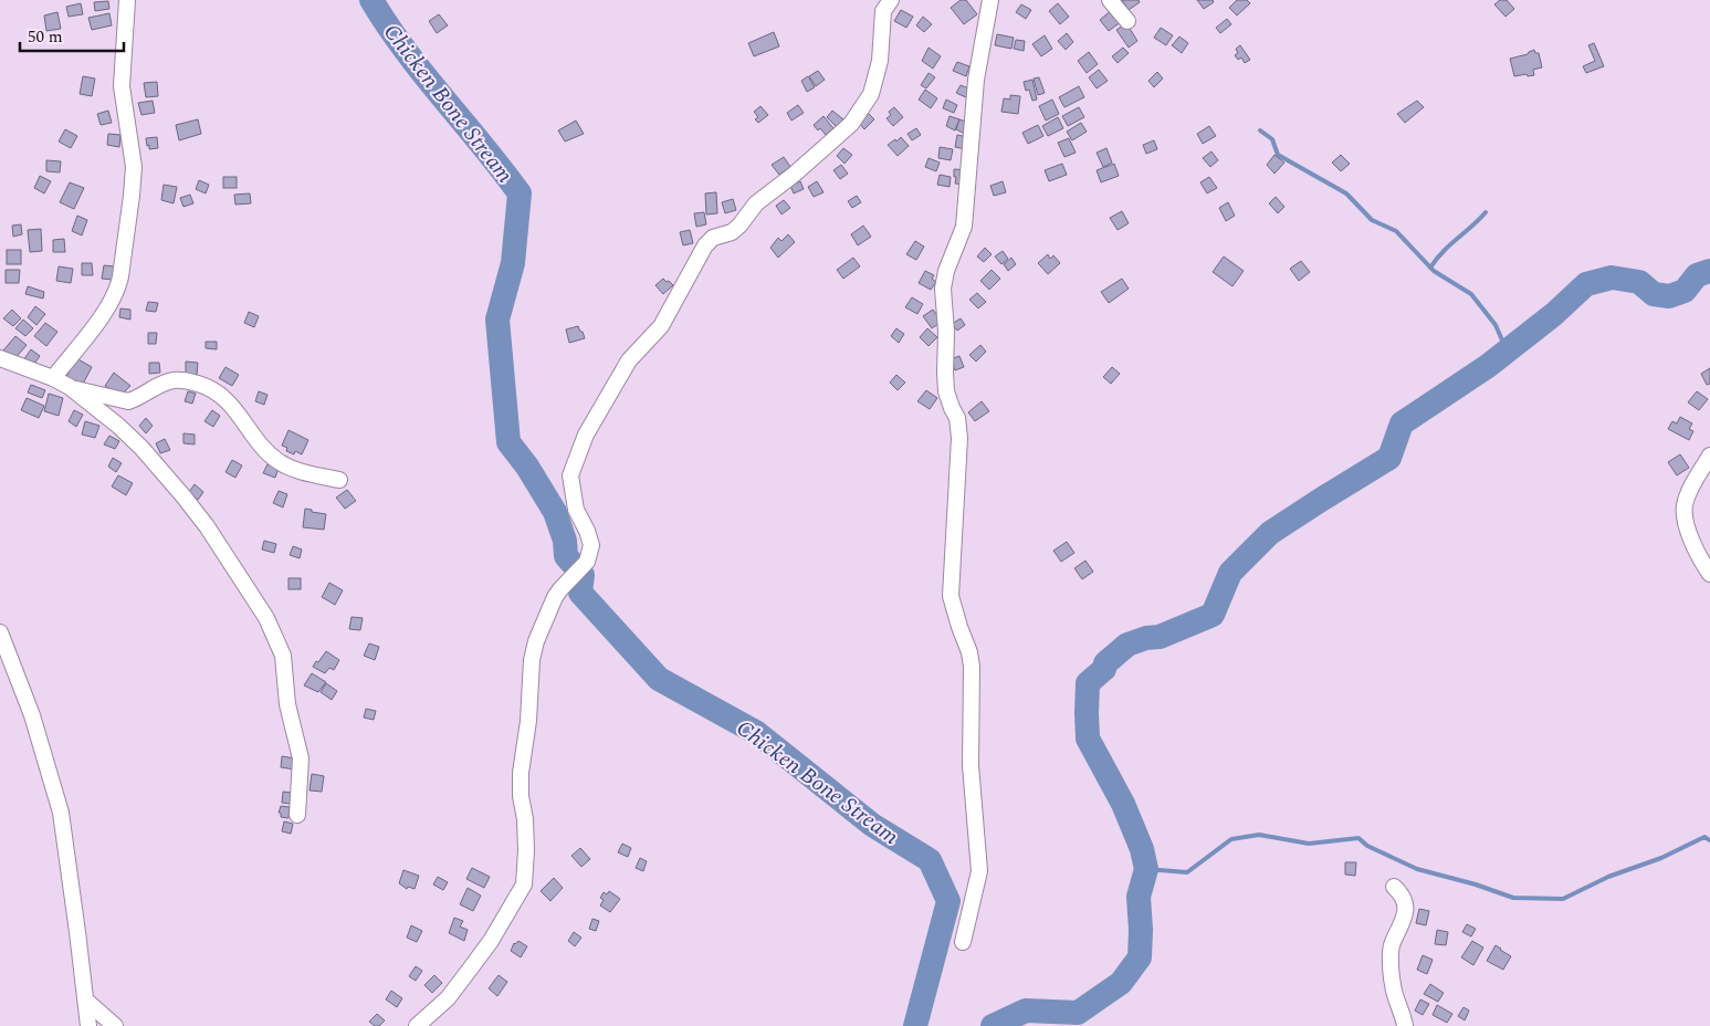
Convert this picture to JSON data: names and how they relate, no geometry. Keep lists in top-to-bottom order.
{
  "water": ["Chicken Bone Stream"],
  "scale_bar": "50 m"
}
